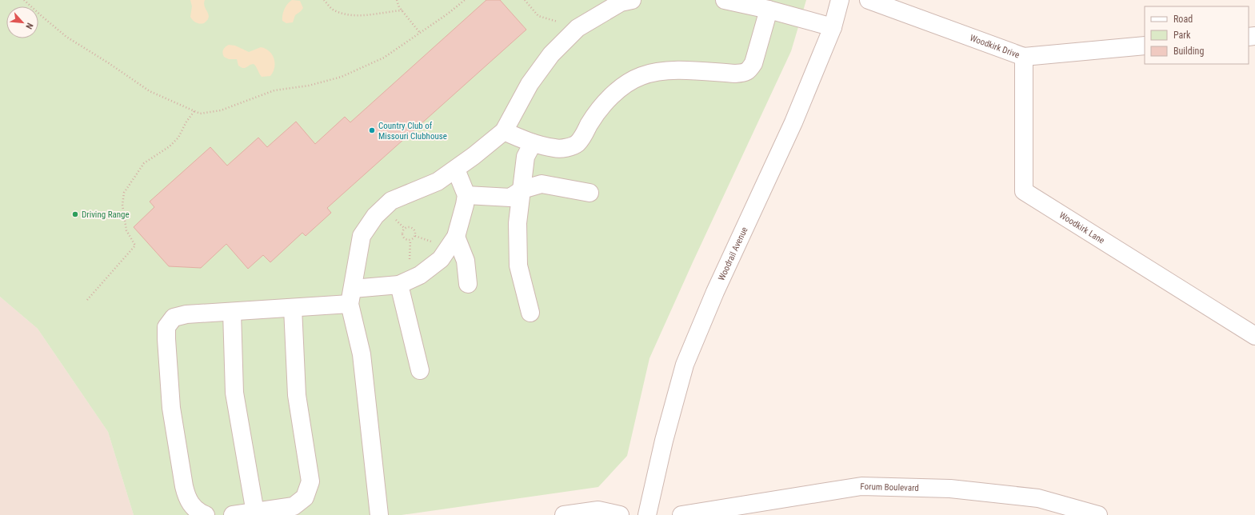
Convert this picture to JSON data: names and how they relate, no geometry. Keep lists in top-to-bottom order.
{
  "streets": {
    "street": [
      "Woodkirk Drive",
      "Woodkirk Lane",
      "Woodrail Avenue",
      "Forum Boulevard"
    ]
  },
  "crossings": [
    ["Woodkirk Drive", "Woodkirk Lane"]
  ],
  "places": ["Country Club of Missouri Clubhouse", "Driving Range"],
  "legend": ["Road", "Park", "Building"],
  "north": "bottom right"
}
